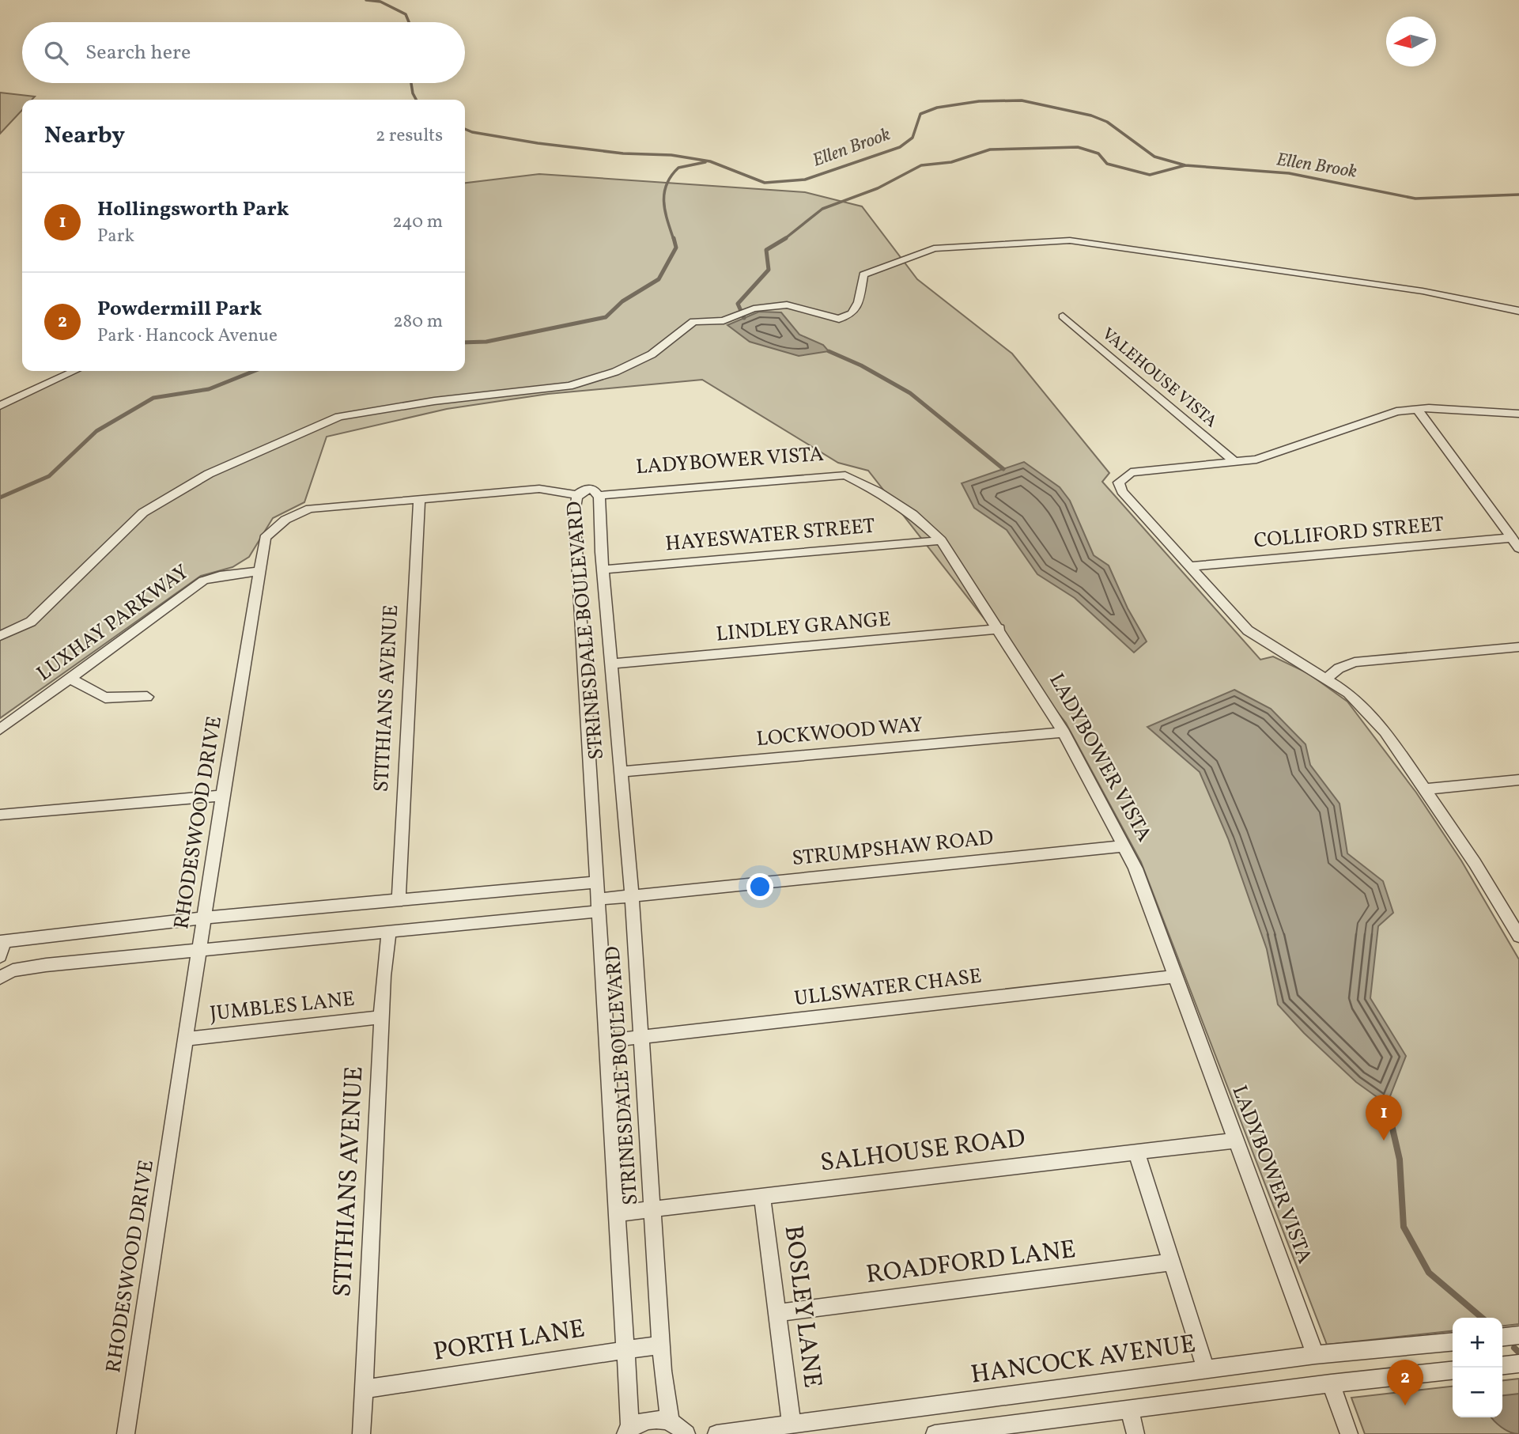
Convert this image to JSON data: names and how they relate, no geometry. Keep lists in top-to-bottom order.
{
  "streets": {
    "street": [
      "VALEHOUSE VISTA",
      "LADYBOWER VISTA",
      "COLLIFORD STREET",
      "HAYESWATER STREET",
      "LUXHAY PARKWAY",
      "LINDLEY GRANGE",
      "STRINESDALE BOULEVARD",
      "STITHIANS AVENUE",
      "LOCKWOOD WAY",
      "RHODESWOOD DRIVE",
      "STRUMPSHAW ROAD",
      "ULLSWATER CHASE",
      "JUMBLES LANE",
      "SALHOUSE ROAD",
      "ROADFORD LANE",
      "BOSLEY LANE",
      "PORTH LANE",
      "HANCOCK AVENUE"
    ]
  },
  "crossings": [
    ["LADYBOWER VISTA", "HAYESWATER STREET"],
    ["LADYBOWER VISTA", "LINDLEY GRANGE"],
    ["LADYBOWER VISTA", "STRINESDALE BOULEVARD"],
    ["LADYBOWER VISTA", "LOCKWOOD WAY"],
    ["LADYBOWER VISTA", "STRUMPSHAW ROAD"],
    ["LADYBOWER VISTA", "ULLSWATER CHASE"],
    ["LADYBOWER VISTA", "SALHOUSE ROAD"],
    ["LADYBOWER VISTA", "HANCOCK AVENUE"],
    ["HAYESWATER STREET", "STRINESDALE BOULEVARD"],
    ["LUXHAY PARKWAY", "RHODESWOOD DRIVE"],
    ["LINDLEY GRANGE", "STRINESDALE BOULEVARD"],
    ["STRINESDALE BOULEVARD", "LOCKWOOD WAY"],
    ["STRINESDALE BOULEVARD", "RHODESWOOD DRIVE"],
    ["STRINESDALE BOULEVARD", "STRUMPSHAW ROAD"],
    ["STRINESDALE BOULEVARD", "ULLSWATER CHASE"],
    ["STRINESDALE BOULEVARD", "SALHOUSE ROAD"],
    ["STRINESDALE BOULEVARD", "PORTH LANE"],
    ["STITHIANS AVENUE", "RHODESWOOD DRIVE"],
    ["STITHIANS AVENUE", "STRUMPSHAW ROAD"],
    ["STITHIANS AVENUE", "JUMBLES LANE"],
    ["STITHIANS AVENUE", "PORTH LANE"],
    ["RHODESWOOD DRIVE", "STRUMPSHAW ROAD"],
    ["RHODESWOOD DRIVE", "JUMBLES LANE"],
    ["SALHOUSE ROAD", "BOSLEY LANE"],
    ["ROADFORD LANE", "BOSLEY LANE"],
    ["BOSLEY LANE", "HANCOCK AVENUE"]
  ],
  "water": ["Ellen Brook"],
  "north": "left",
  "page": {
    "search": "Search here",
    "heading": ["Nearby", "2 results"],
    "list": [
      {
        "mark": "1",
        "name": "Hollingsworth Park",
        "note": "Park",
        "value": "240 m"
      },
      {
        "mark": "2",
        "name": "Powdermill Park",
        "note": "Park · Hancock Avenue",
        "value": "280 m"
      }
    ],
    "pins": ["1", "2"],
    "map_buttons": ["+", "−"]
  }
}
